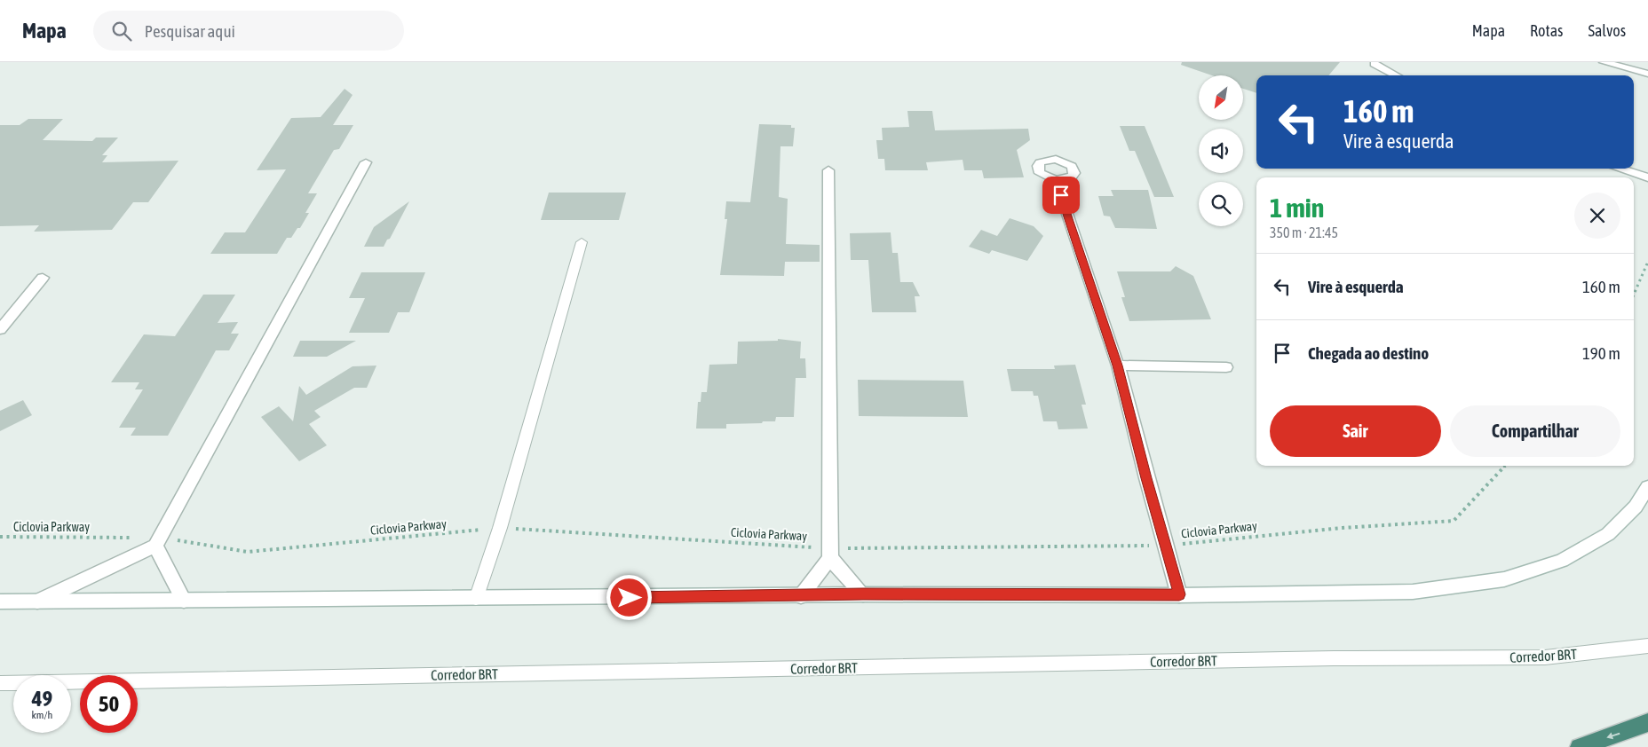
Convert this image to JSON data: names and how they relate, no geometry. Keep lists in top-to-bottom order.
{
  "streets": {
    "lane": ["Corredor BRT"],
    "path": ["Ciclovia Parkway"]
  },
  "north": "bottom left",
  "page": {
    "header": "Mapa",
    "search": "Pesquisar aqui",
    "nav": ["Mapa", "Rotas", "Salvos"],
    "turn": ["160 m", "Vire à esquerda"],
    "heading": ["1 min", "350 m · 21:45"],
    "list": [
      {
        "name": "Vire à esquerda",
        "value": "160 m"
      },
      {
        "name": "Chegada ao destino",
        "value": "190 m"
      }
    ],
    "buttons": ["Sair", "Compartilhar"],
    "speed": "49 km/h",
    "limit": "50"
  }
}
